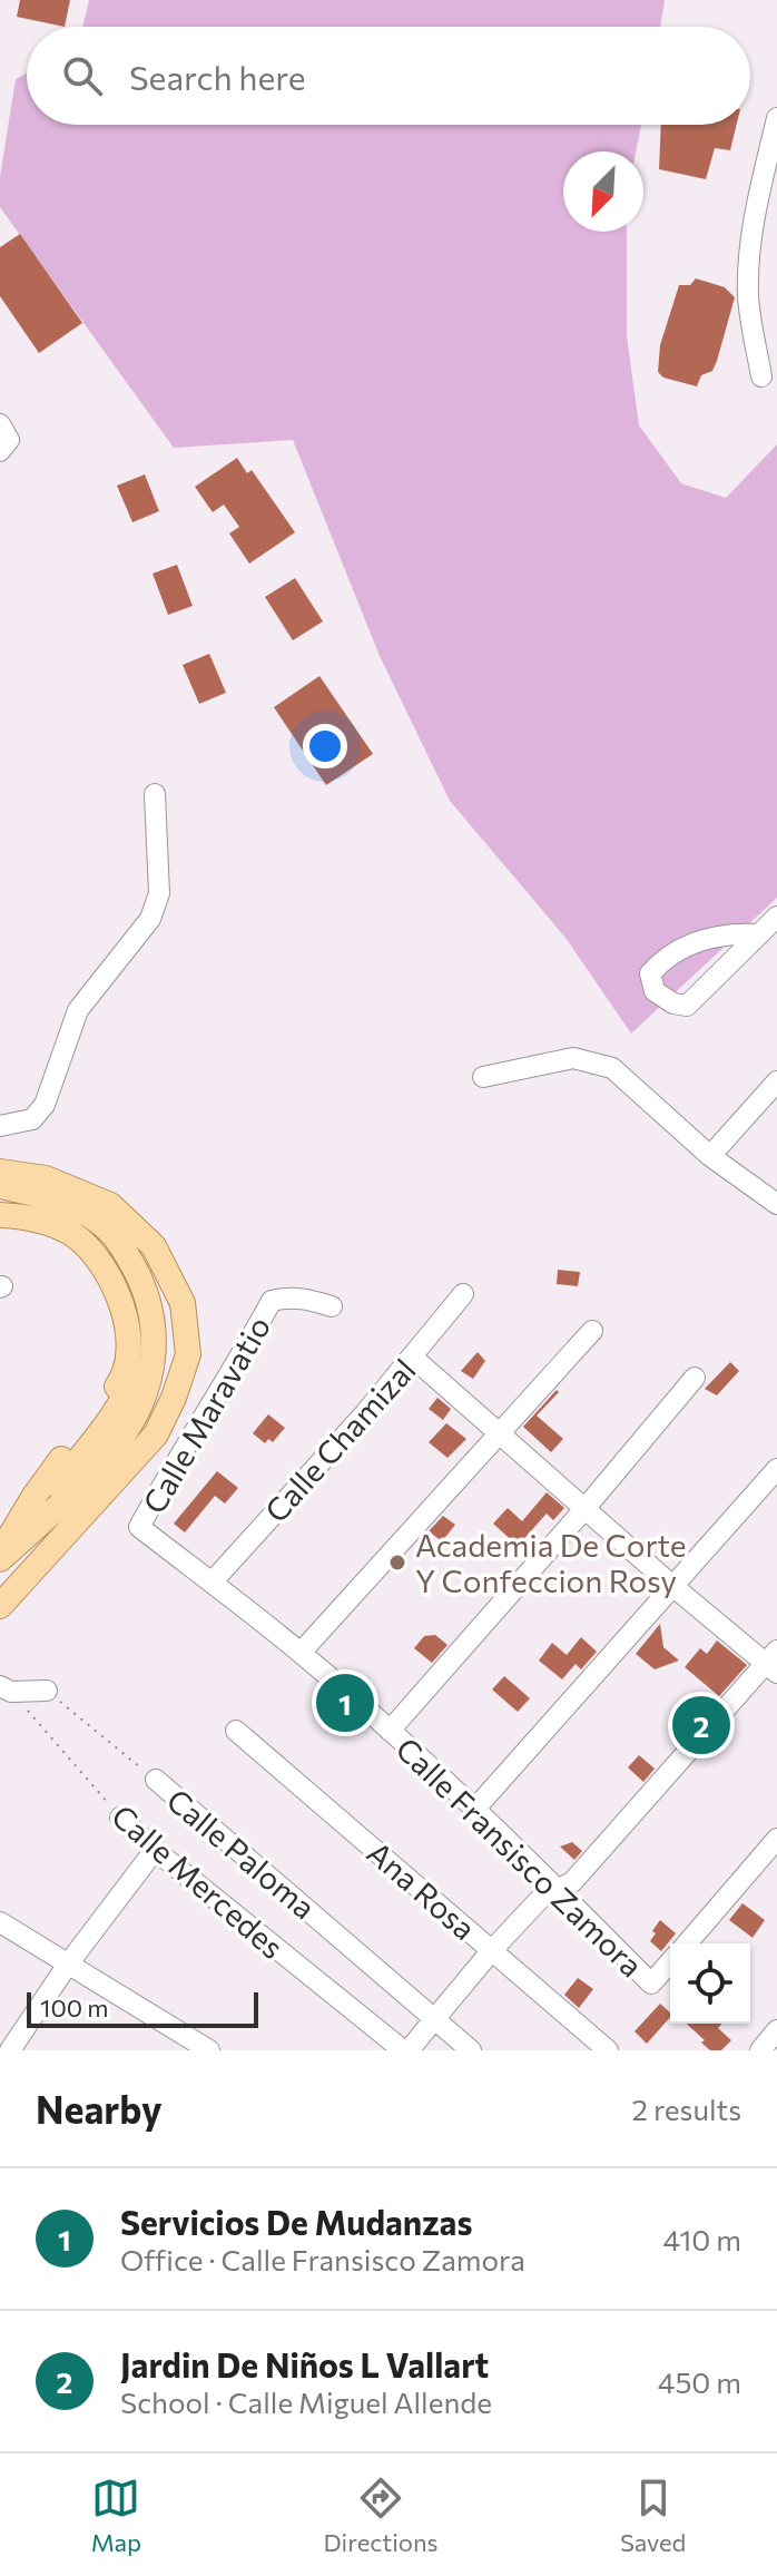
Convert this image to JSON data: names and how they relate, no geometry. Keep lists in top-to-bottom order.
{
  "streets": {
    "street": [
      "Calle Maravatio",
      "Calle Chamizal",
      "Calle Paloma",
      "Calle Fransisco Zamora",
      "Calle Mercedes",
      "Ana Rosa"
    ]
  },
  "crossings": [
    ["Calle Maravatio", "Calle Fransisco Zamora"],
    ["Calle Chamizal", "Calle Fransisco Zamora"]
  ],
  "places": ["Academia De Corte Y Confeccion Rosy"],
  "scale_bar": "100 m",
  "north": "bottom left",
  "page": {
    "search": "Search here",
    "pins": ["1", "2"],
    "scale": "100 m",
    "heading": ["Nearby", "2 results"],
    "list": [
      {
        "mark": "1",
        "name": "Servicios De Mudanzas",
        "note": "Office · Calle Fransisco Zamora",
        "value": "410 m"
      },
      {
        "mark": "2",
        "name": "Jardin De Niños L Vallart",
        "note": "School · Calle Miguel Allende",
        "value": "450 m"
      }
    ],
    "nav": ["Map", "Directions", "Saved"]
  }
}
